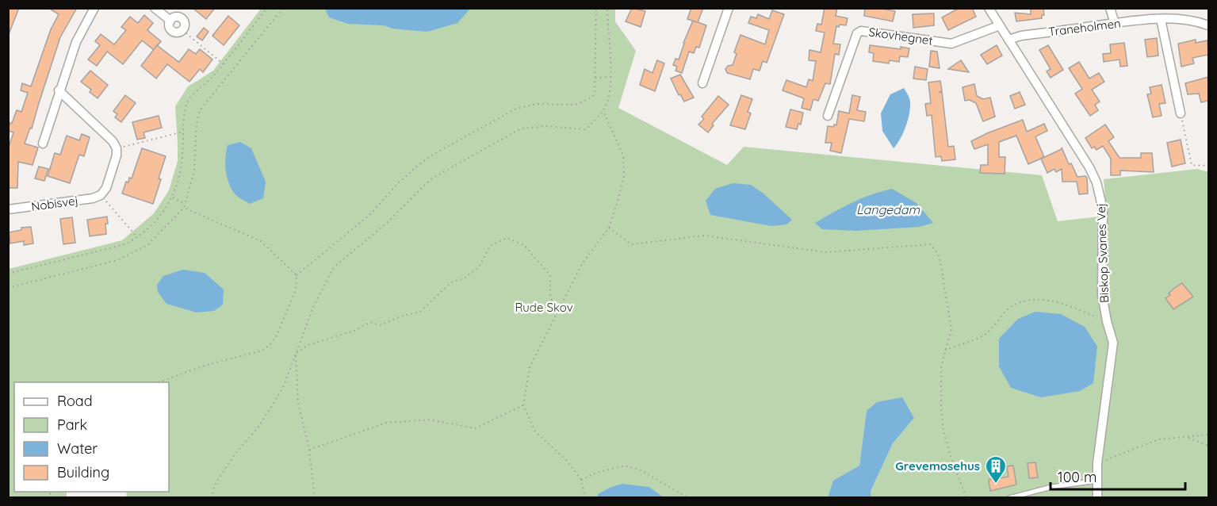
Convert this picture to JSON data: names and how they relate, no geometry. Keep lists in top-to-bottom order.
{
  "streets": {
    "street": [
      "Traneholmen",
      "Skovhegnet",
      "Nobisvej",
      "Biskop Svanes Vej"
    ]
  },
  "crossings": [
    ["Traneholmen", "Biskop Svanes Vej"],
    ["Skovhegnet", "Biskop Svanes Vej"]
  ],
  "water": ["Langedam"],
  "parks": ["Rude Skov"],
  "places": {
    "building": ["Grevemosehus"]
  },
  "legend": [
    "Road",
    "Park",
    "Water",
    "Building"
  ],
  "scale_bar": "100 m"
}
